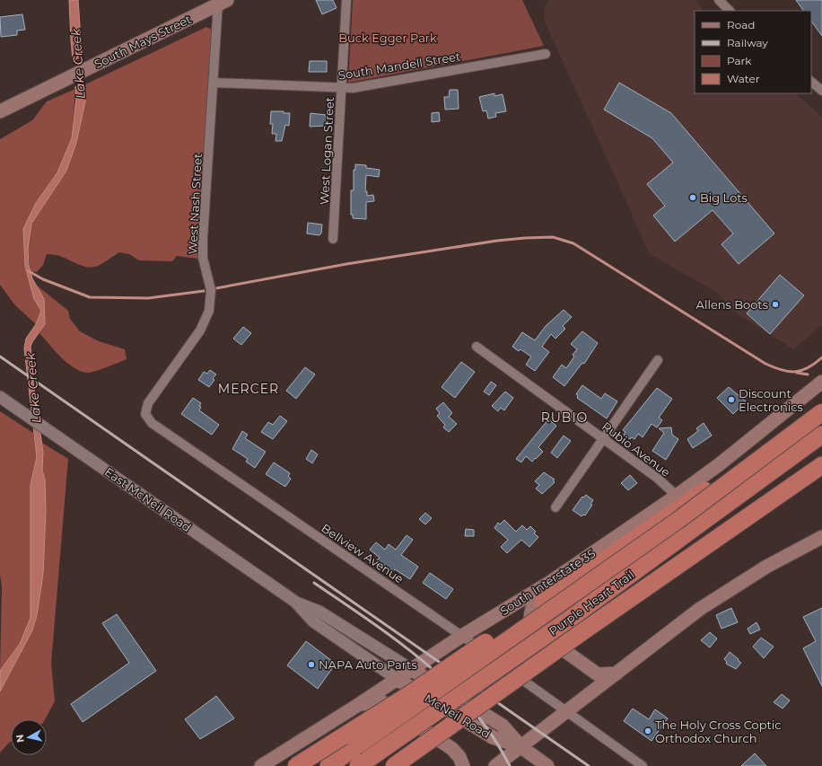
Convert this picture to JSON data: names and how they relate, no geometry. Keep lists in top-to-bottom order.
{
  "streets": {
    "highway": ["Purple Heart Trail"],
    "main road": ["South Mays Street", "South Interstate 35", "McNeil Road"],
    "street": [
      "South Mandell Street",
      "West Logan Street",
      "West Nash Street",
      "Rubio Avenue",
      "East McNeil Road",
      "Bellview Avenue"
    ]
  },
  "crossings": [
    ["South Mays Street", "West Nash Street"],
    ["South Mandell Street", "West Logan Street"],
    ["South Mandell Street", "West Nash Street"],
    ["West Nash Street", "Bellview Avenue"],
    ["Rubio Avenue", "South Interstate 35"],
    ["East McNeil Road", "South Interstate 35"],
    ["East McNeil Road", "McNeil Road"],
    ["Bellview Avenue", "South Interstate 35"],
    ["South Interstate 35", "McNeil Road"]
  ],
  "districts": ["MERCER", "RUBIO"],
  "water": ["Lake Creek"],
  "parks": ["Buck Egger Park"],
  "places": [
    "Big Lots",
    "Allens Boots",
    "Discount Electronics",
    "NAPA Auto Parts",
    "The Holy Cross Coptic Orthodox Church"
  ],
  "legend": [
    "Road",
    "Railway",
    "Park",
    "Water"
  ],
  "north": "left"
}
